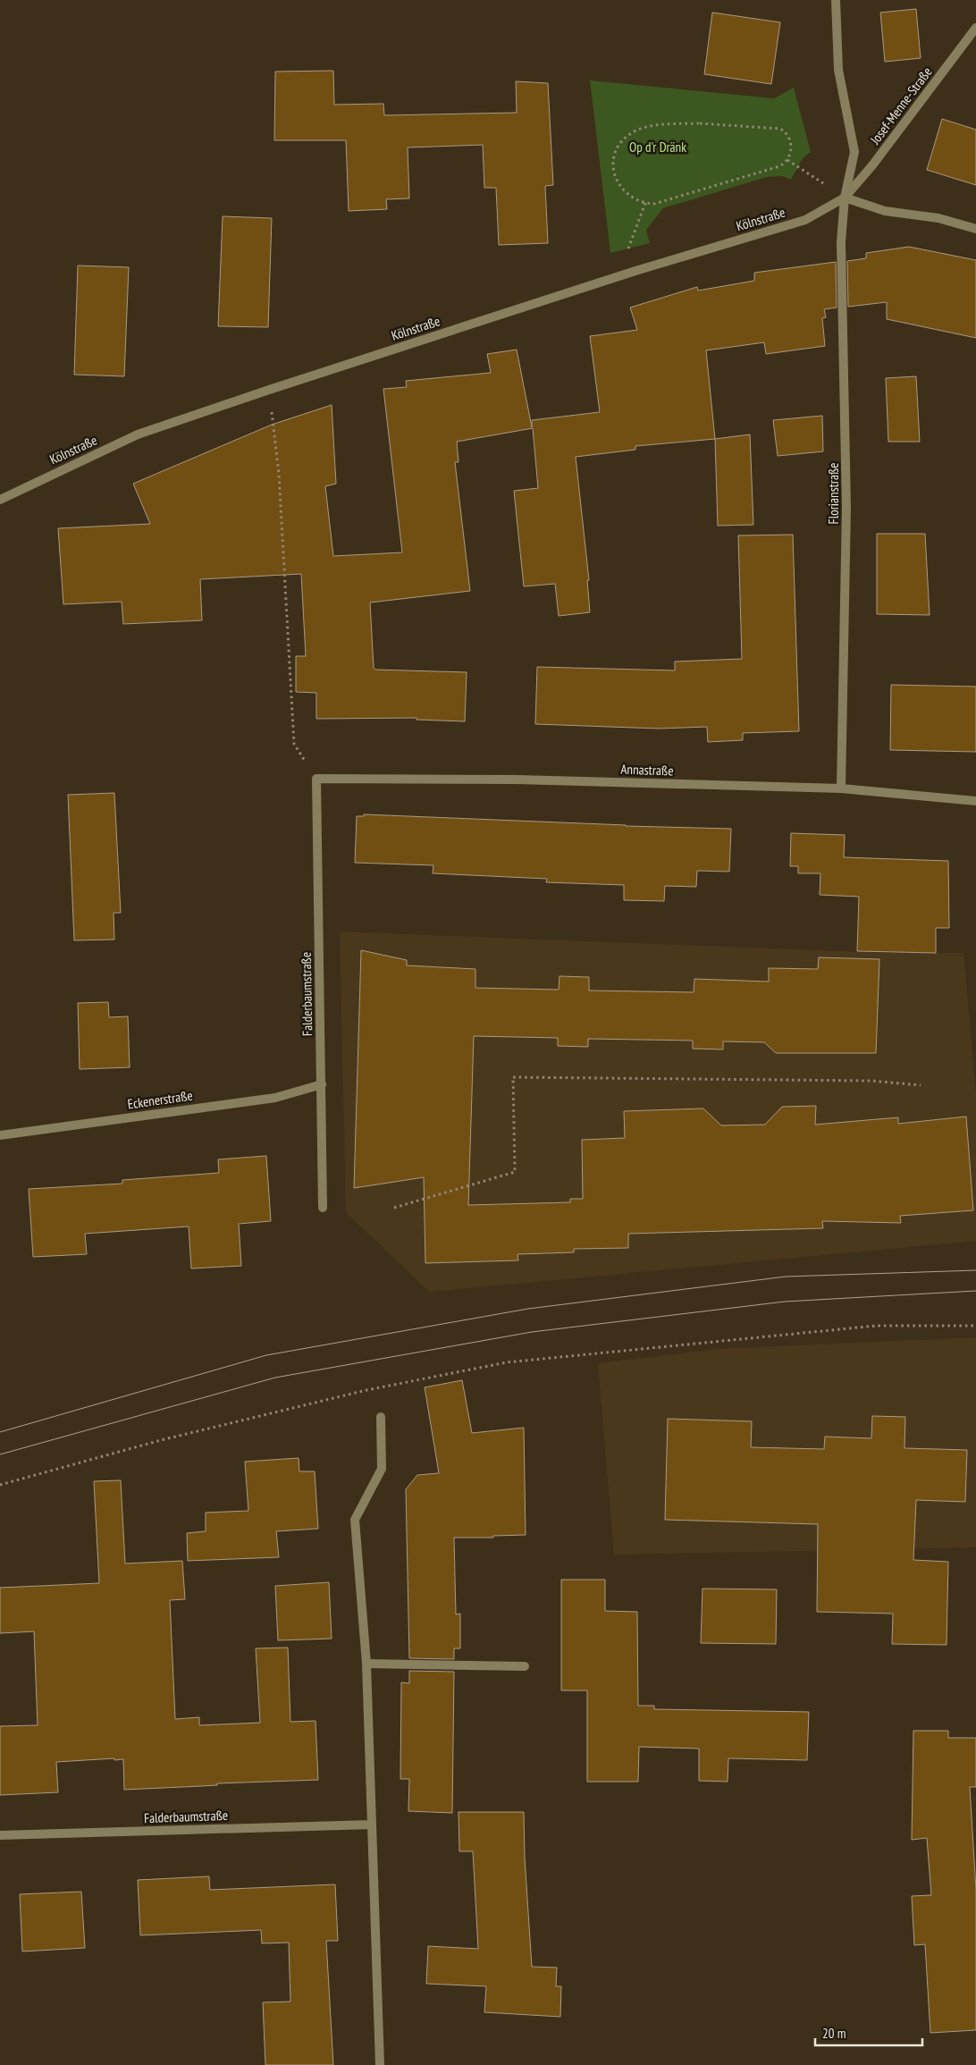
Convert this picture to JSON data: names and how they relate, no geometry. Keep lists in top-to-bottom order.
{
  "streets": {
    "street": [
      "Josef-Menne-Straße",
      "Kölnstraße",
      "Florianstraße",
      "Annastraße",
      "Falderbaumstraße",
      "Eckenerstraße"
    ]
  },
  "crossings": [
    ["Josef-Menne-Straße", "Kölnstraße"],
    ["Josef-Menne-Straße", "Florianstraße"],
    ["Kölnstraße", "Florianstraße"],
    ["Florianstraße", "Annastraße"],
    ["Annastraße", "Falderbaumstraße"],
    ["Falderbaumstraße", "Eckenerstraße"]
  ],
  "parks": ["Op d'r Dränk"],
  "scale_bar": "20 m"
}
